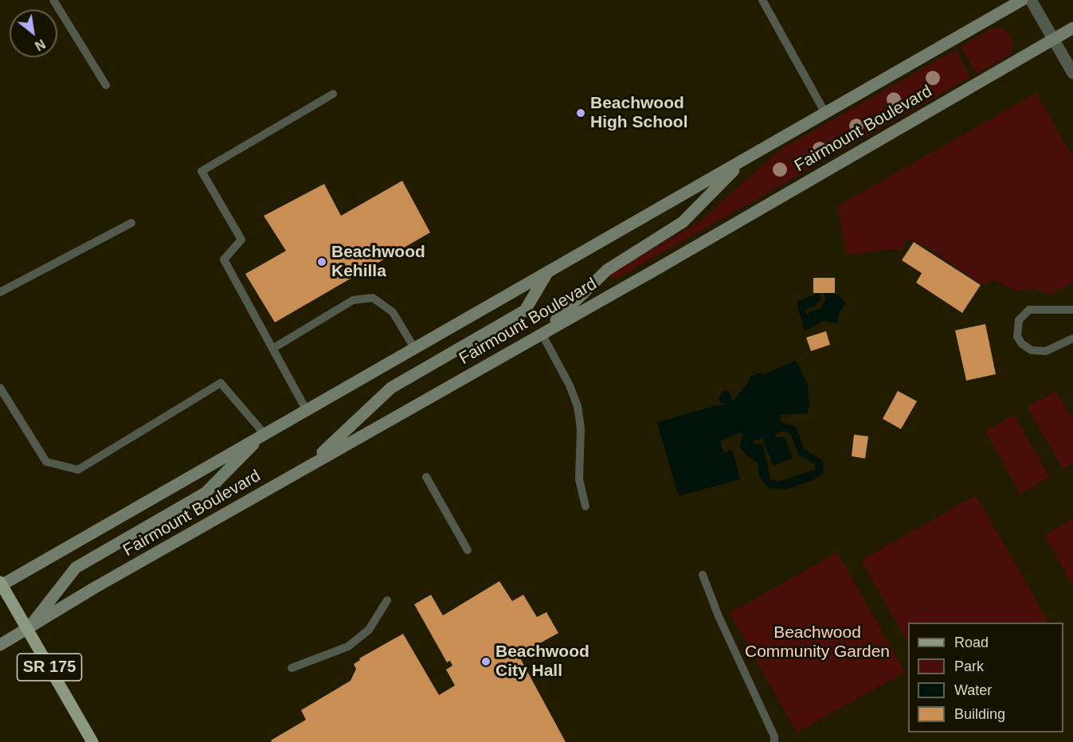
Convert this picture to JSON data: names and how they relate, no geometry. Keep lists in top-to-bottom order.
{
  "streets": {
    "main road": ["Fairmount Boulevard", "SR 175"]
  },
  "crossings": [
    ["Fairmount Boulevard", "SR 175"]
  ],
  "parks": ["Beachwood Community Garden"],
  "places": ["Beachwood High School", "Beachwood Kehilla", "Beachwood City Hall"],
  "legend": [
    "Road",
    "Park",
    "Water",
    "Building"
  ],
  "north": "bottom right"
}
